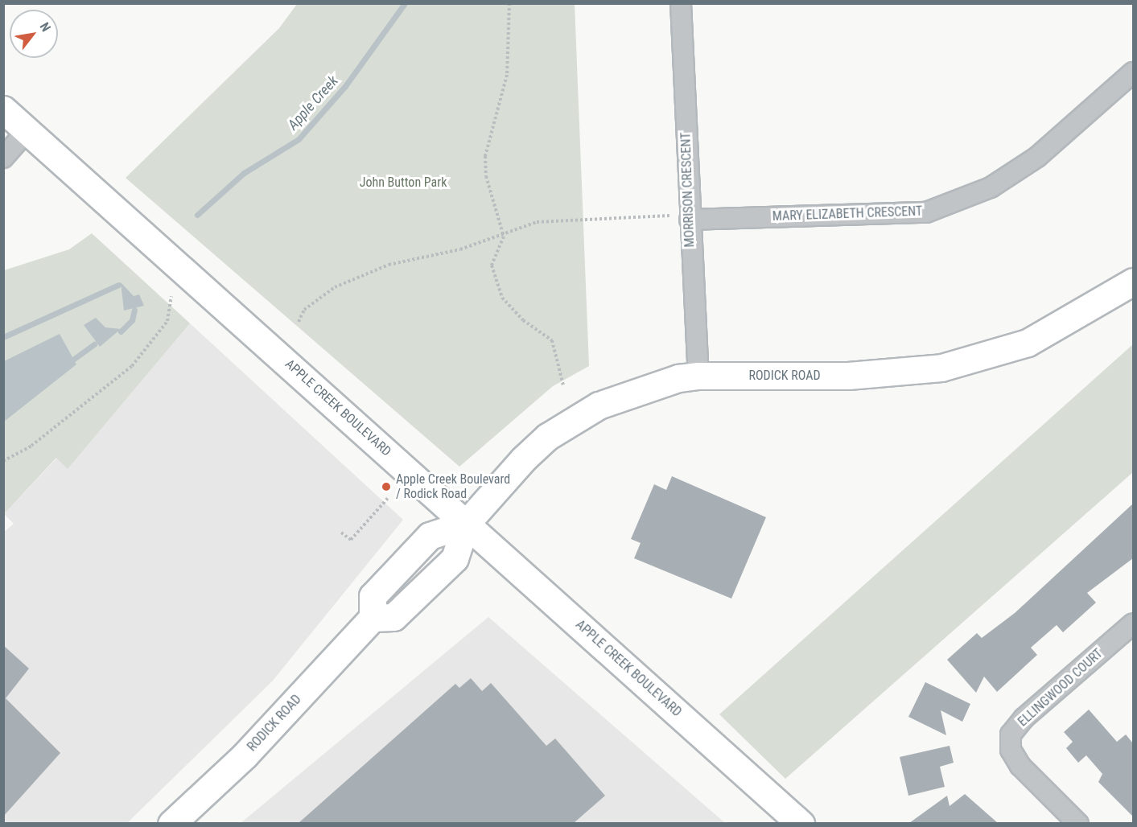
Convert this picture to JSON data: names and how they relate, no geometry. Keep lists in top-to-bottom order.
{
  "streets": {
    "main road": ["RODICK ROAD", "APPLE CREEK BOULEVARD"],
    "street": ["MORRISON CRESCENT", "MARY ELIZABETH CRESCENT", "ELLINGWOOD COURT"]
  },
  "crossings": [
    ["MORRISON CRESCENT", "MARY ELIZABETH CRESCENT"],
    ["MORRISON CRESCENT", "RODICK ROAD"],
    ["RODICK ROAD", "APPLE CREEK BOULEVARD"]
  ],
  "water": ["Apple Creek"],
  "parks": ["John Button Park"],
  "places": ["Apple Creek Boulevard / Rodick Road"],
  "north": "top right"
}
